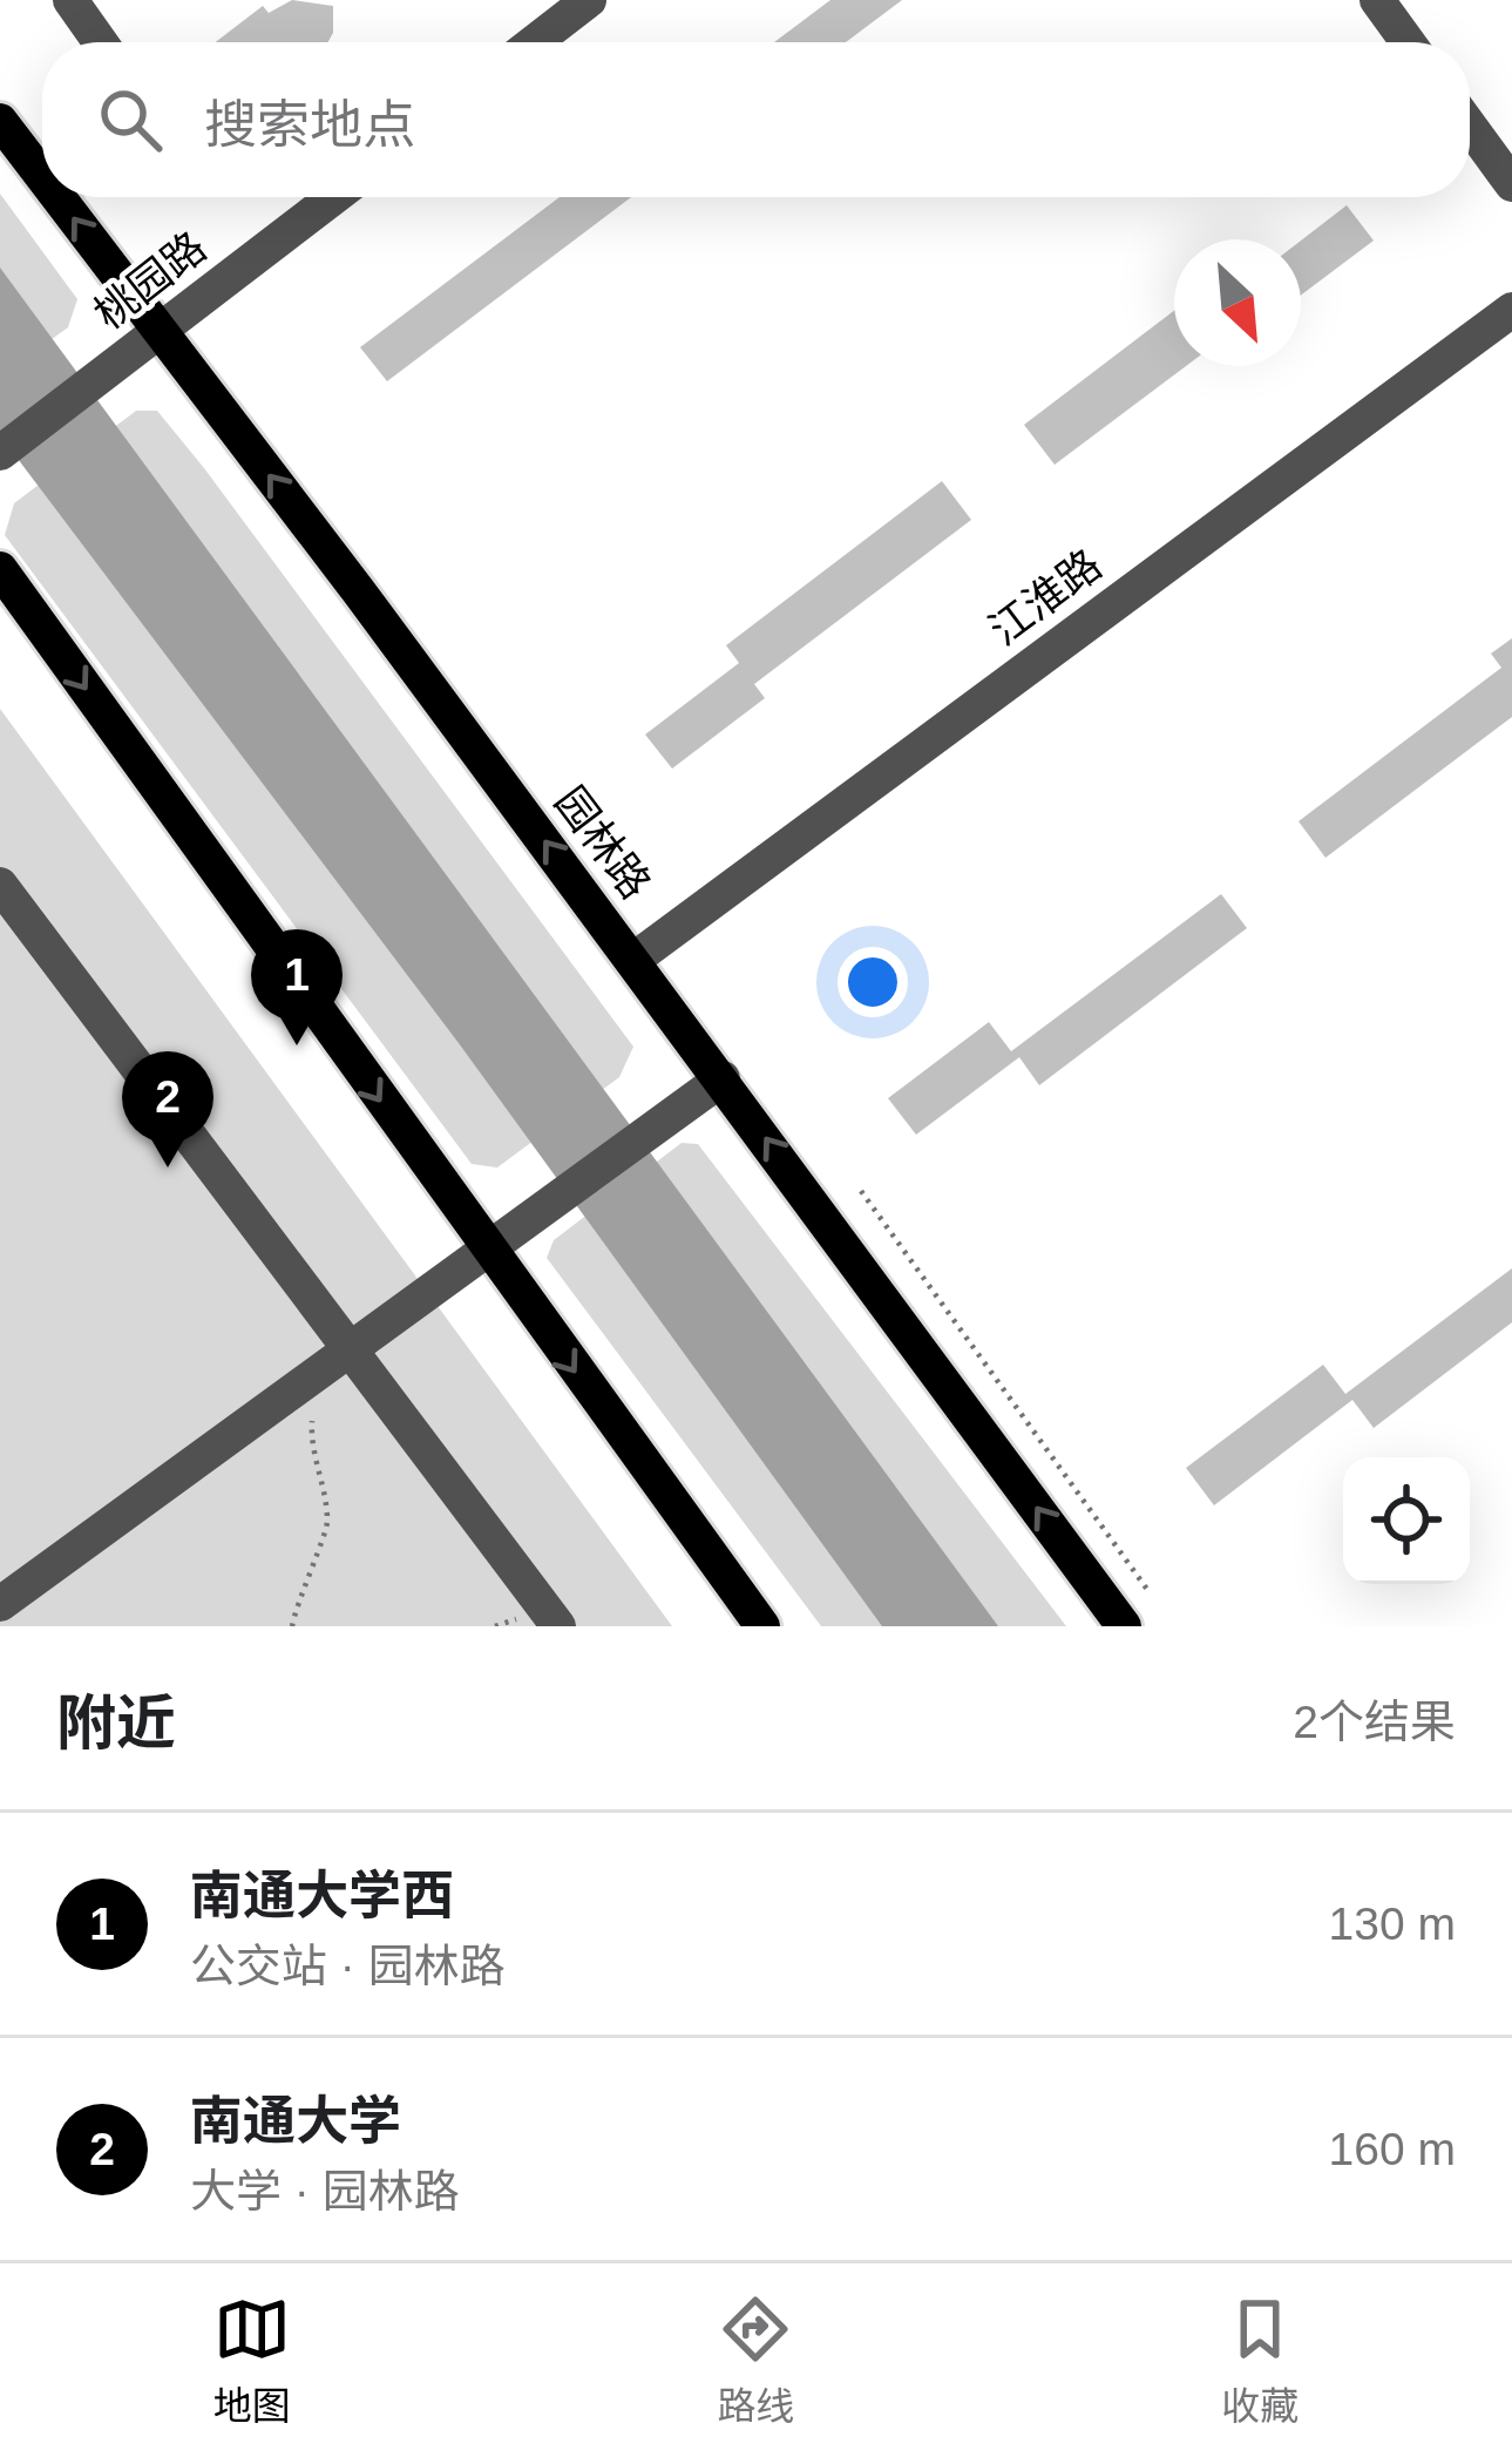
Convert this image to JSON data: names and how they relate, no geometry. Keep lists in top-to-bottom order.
{
  "streets": {
    "main road": ["园林路"],
    "street": ["桃园路", "江淮路"]
  },
  "crossings": [
    ["桃园路", "园林路"],
    ["江淮路", "园林路"]
  ],
  "north": "bottom right",
  "page": {
    "search": "搜索地点",
    "pins": ["1", "2"],
    "heading": ["附近", "2个结果"],
    "list": [
      {
        "mark": "1",
        "name": "南通大学西",
        "note": "公交站 · 园林路",
        "value": "130 m"
      },
      {
        "mark": "2",
        "name": "南通大学",
        "note": "大学 · 园林路",
        "value": "160 m"
      }
    ],
    "nav": ["地图", "路线", "收藏"]
  }
}
